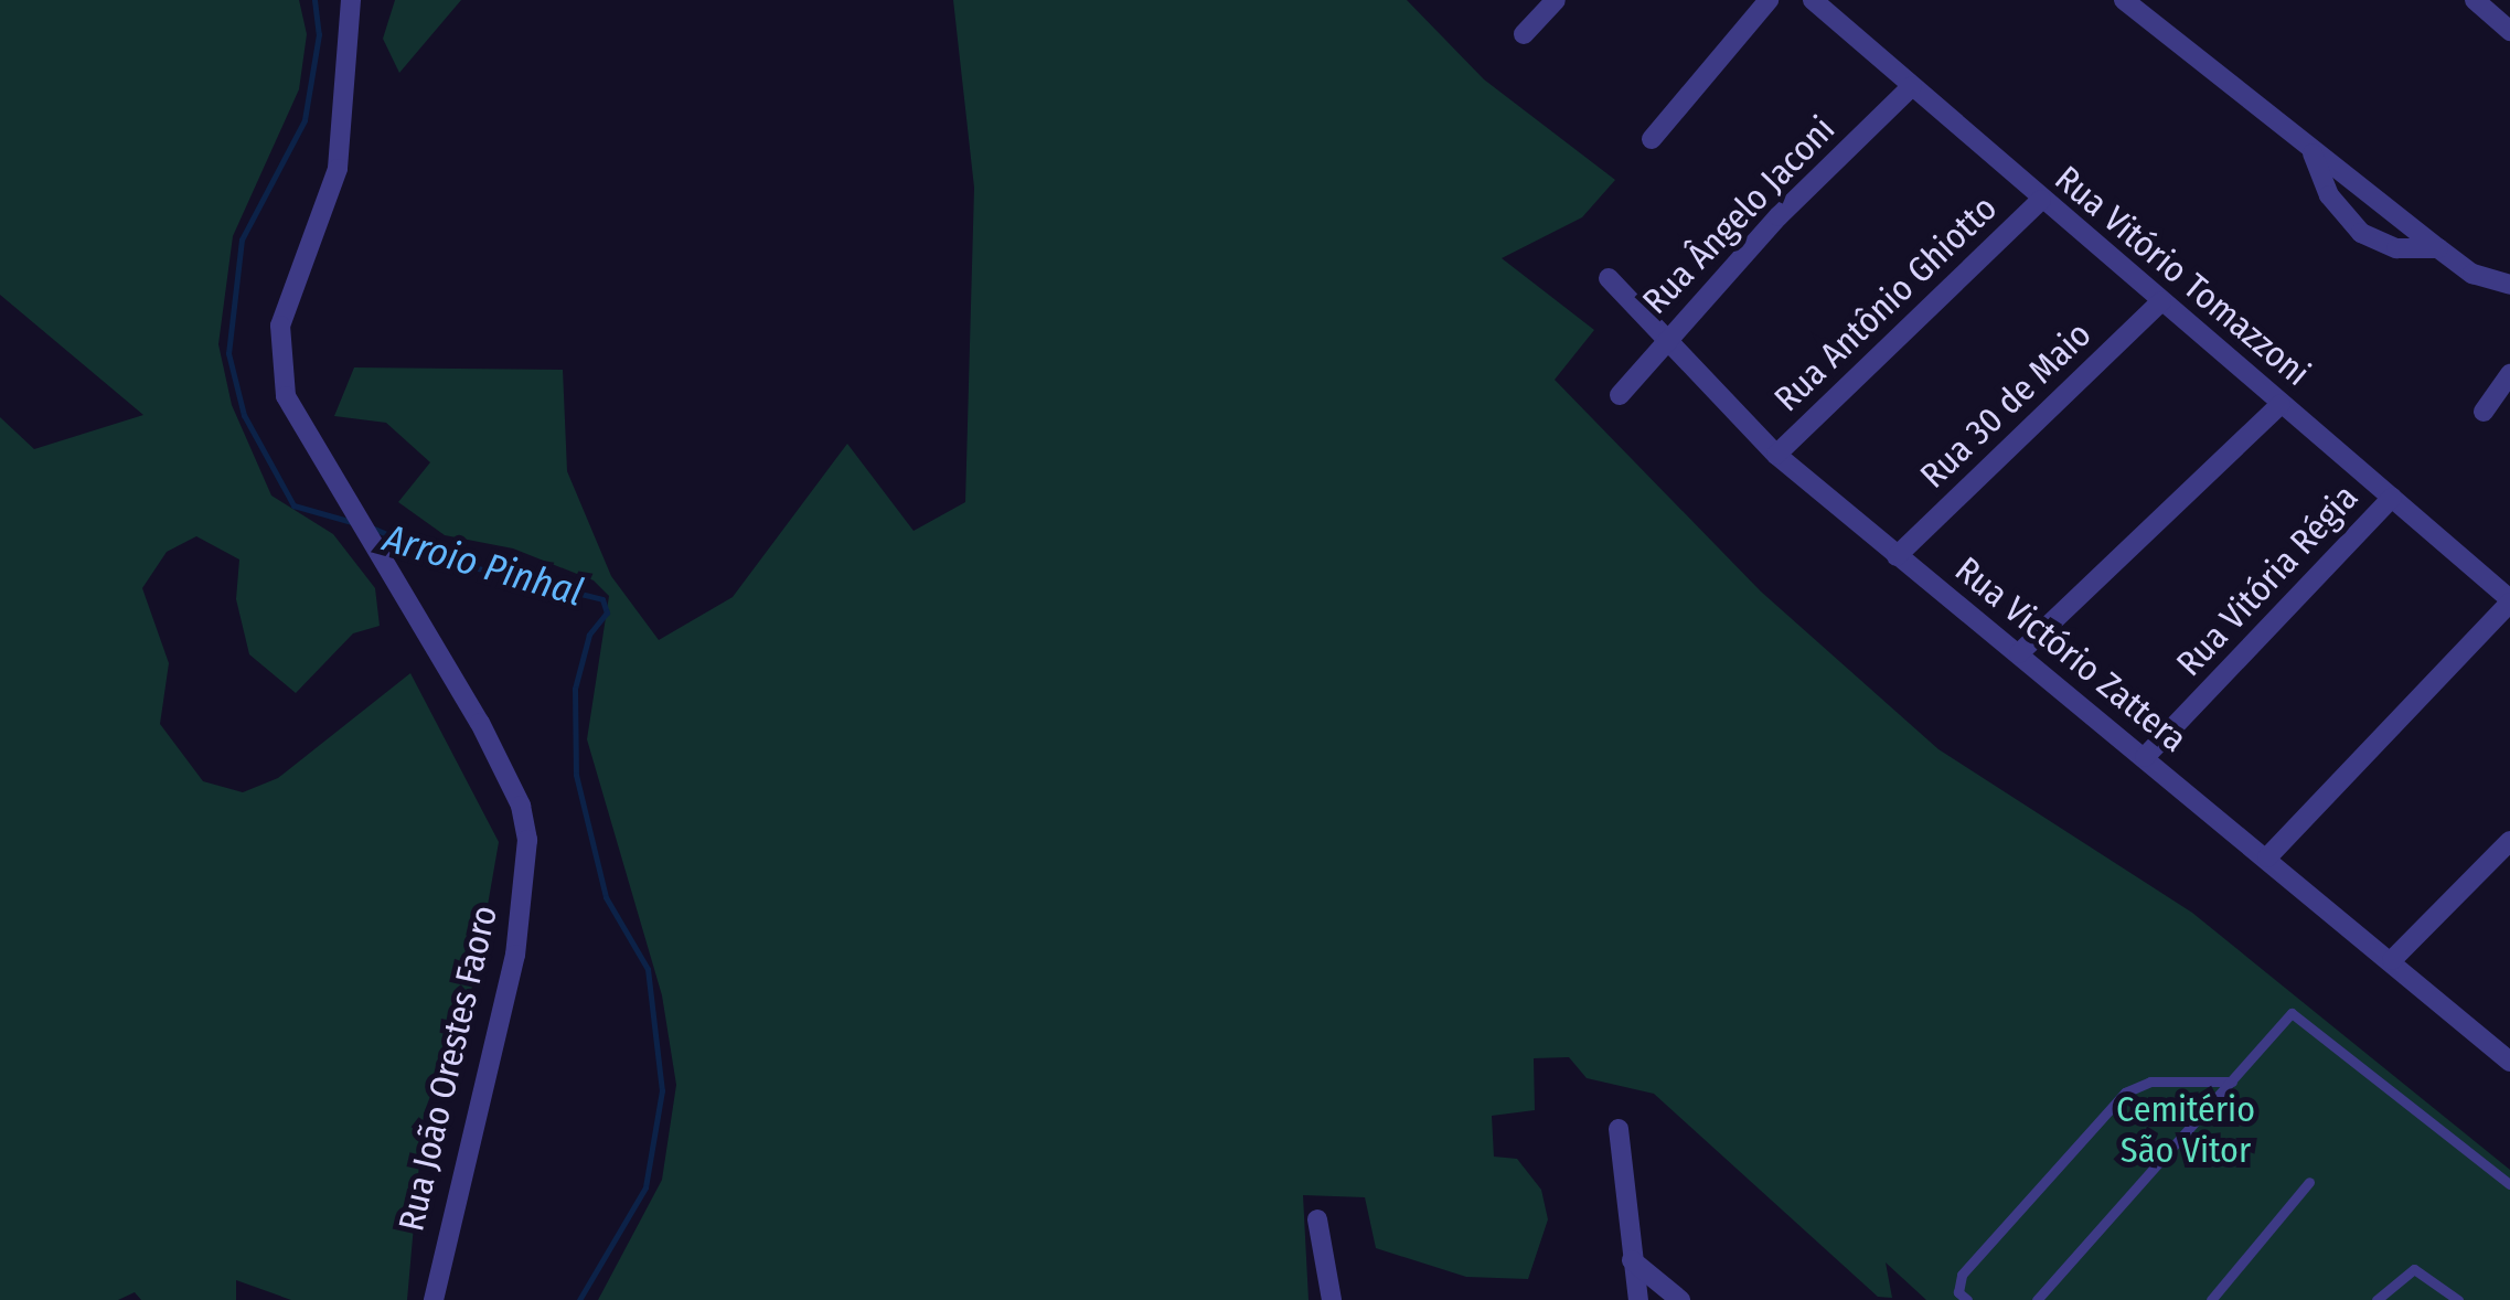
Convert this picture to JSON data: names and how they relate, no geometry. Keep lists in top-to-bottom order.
{
  "streets": {
    "street": [
      "Rua Ângelo Jaconi",
      "Rua Vitório Tomazzoni",
      "Rua Antônio Ghiotto",
      "Rua 30 de Maio",
      "Rua Vitória Régia",
      "Rua Victório Zattera",
      "Rua João Orestes Faoro"
    ]
  },
  "crossings": [
    ["Rua Ângelo Jaconi", "Rua Vitório Tomazzoni"],
    ["Rua Ângelo Jaconi", "Rua Victório Zattera"],
    ["Rua Vitório Tomazzoni", "Rua Antônio Ghiotto"],
    ["Rua Vitório Tomazzoni", "Rua 30 de Maio"],
    ["Rua Vitório Tomazzoni", "Rua Vitória Régia"],
    ["Rua Antônio Ghiotto", "Rua Victório Zattera"],
    ["Rua 30 de Maio", "Rua Victório Zattera"],
    ["Rua Vitória Régia", "Rua Victório Zattera"]
  ],
  "water": ["Arroio Pinhal"],
  "parks": ["Cemitério São Vitor"]
}
